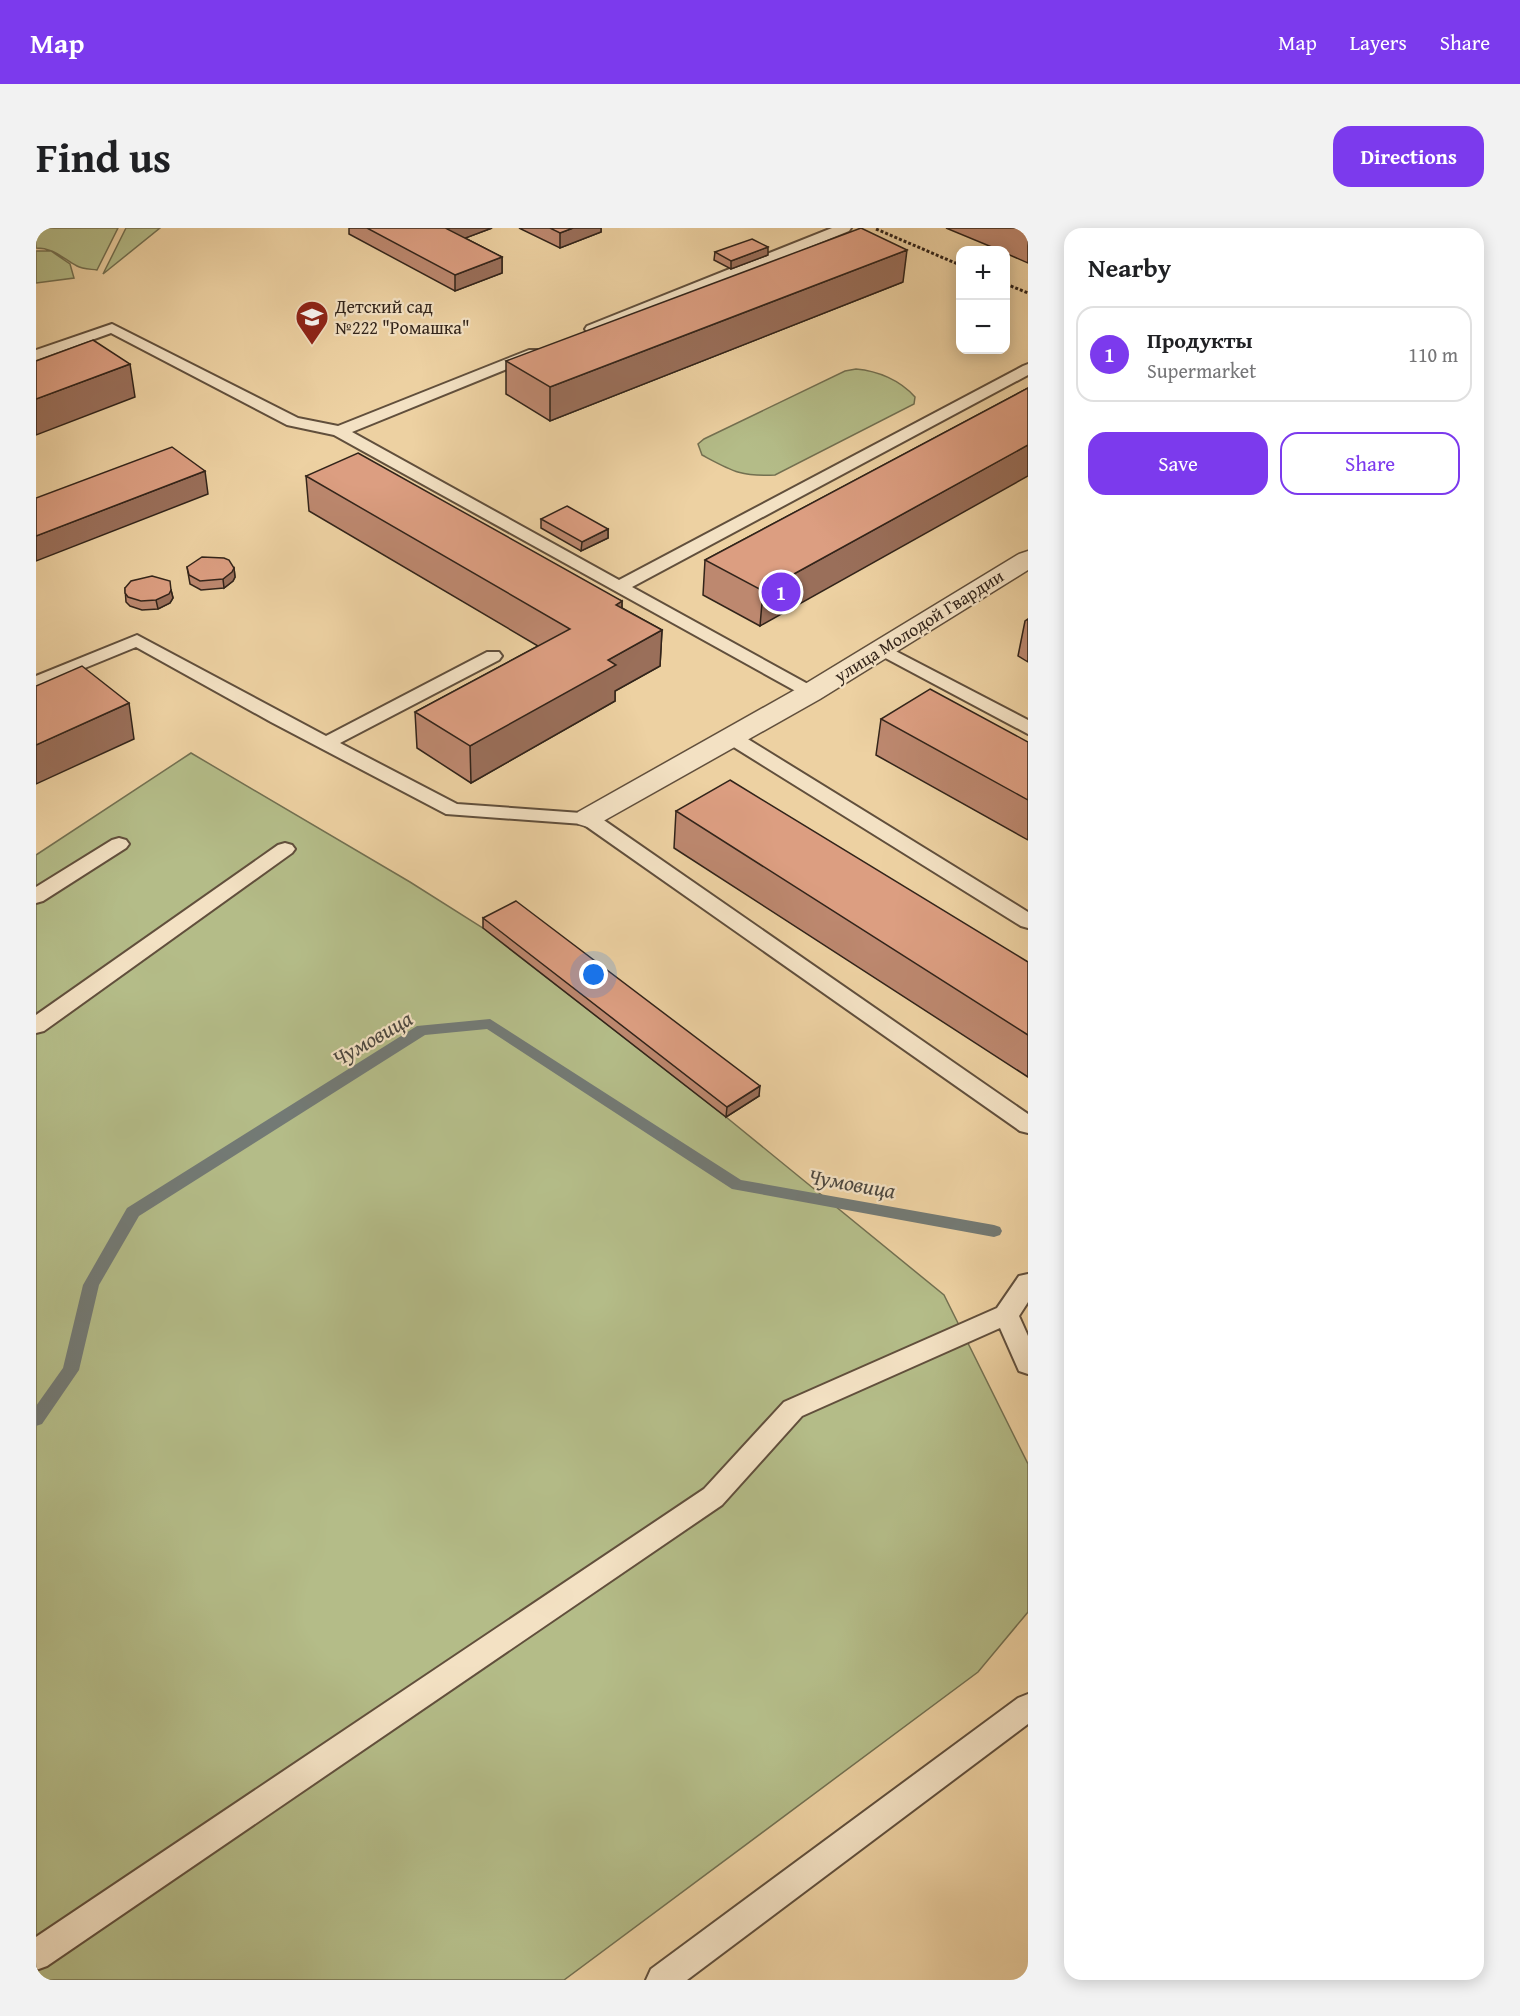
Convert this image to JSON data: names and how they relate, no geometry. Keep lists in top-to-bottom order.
{
  "streets": {
    "street": ["улица Молодой Гвардии"]
  },
  "water": ["Чумовица"],
  "places": {
    "school or university": ["Детский сад №222 \"Ромашка\""]
  },
  "page": {
    "header": "Map",
    "nav": ["Map", "Layers", "Share"],
    "title": "Find us",
    "buttons": [
      "Directions",
      ["Save", "Share"]
    ],
    "heading": "Nearby",
    "map_buttons": ["+", "−"],
    "list": [
      {
        "mark": "1",
        "name": "Продукты",
        "note": "Supermarket",
        "value": "110 m"
      }
    ],
    "pins": "1"
  }
}
